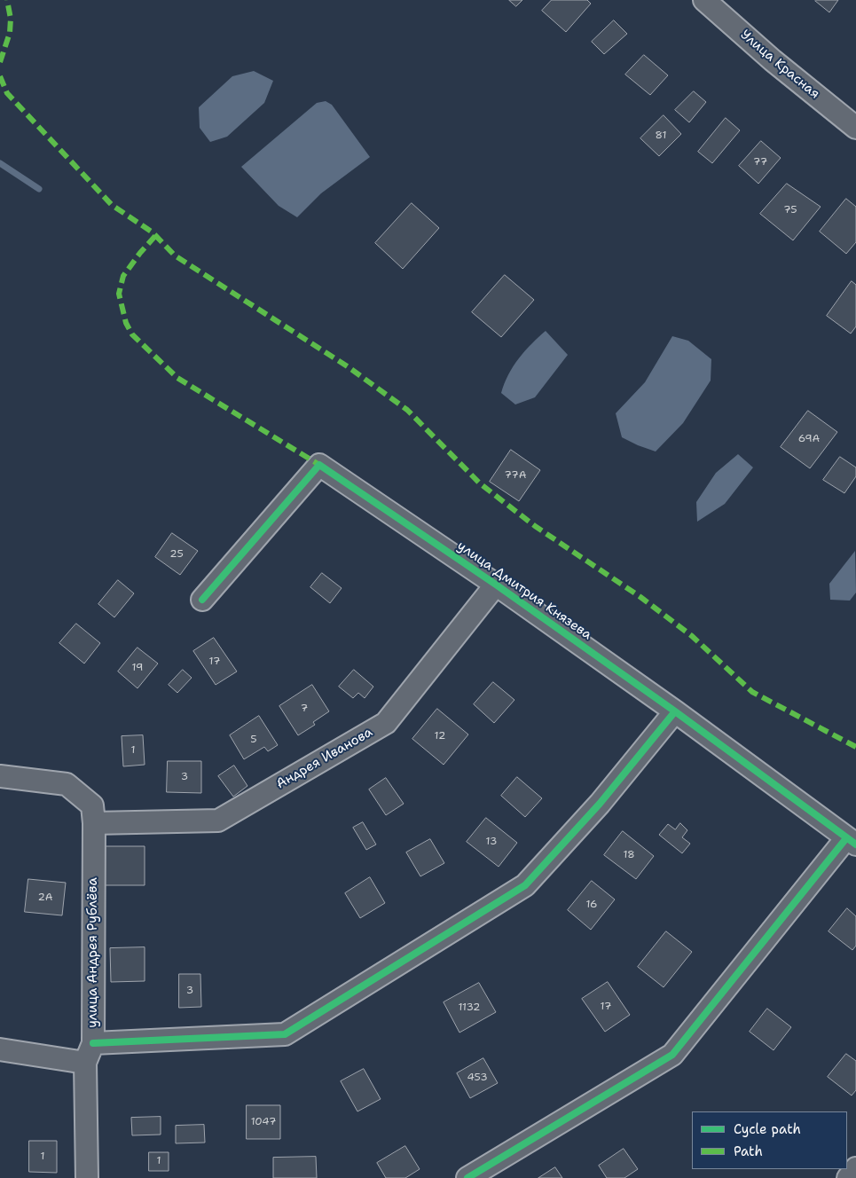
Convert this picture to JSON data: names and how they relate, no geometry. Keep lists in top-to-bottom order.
{
  "streets": {
    "street": [
      "Улица Красная",
      "улица Дмитрия Князева",
      "Андрея Иванова",
      "улица Андрея Рублёва"
    ]
  },
  "crossings": [
    ["улица Дмитрия Князева", "Андрея Иванова"],
    ["Андрея Иванова", "улица Андрея Рублёва"]
  ],
  "house_numbers": [
    "81",
    "77",
    "75",
    "69А",
    "77А",
    "25",
    "17",
    "19",
    "7",
    "12",
    "5",
    "1",
    "3",
    "13",
    "18",
    "2А",
    "16",
    "3",
    "17",
    "1132",
    "453",
    "1047",
    "1",
    "1"
  ],
  "legend": ["Cycle path", "Path"]
}
